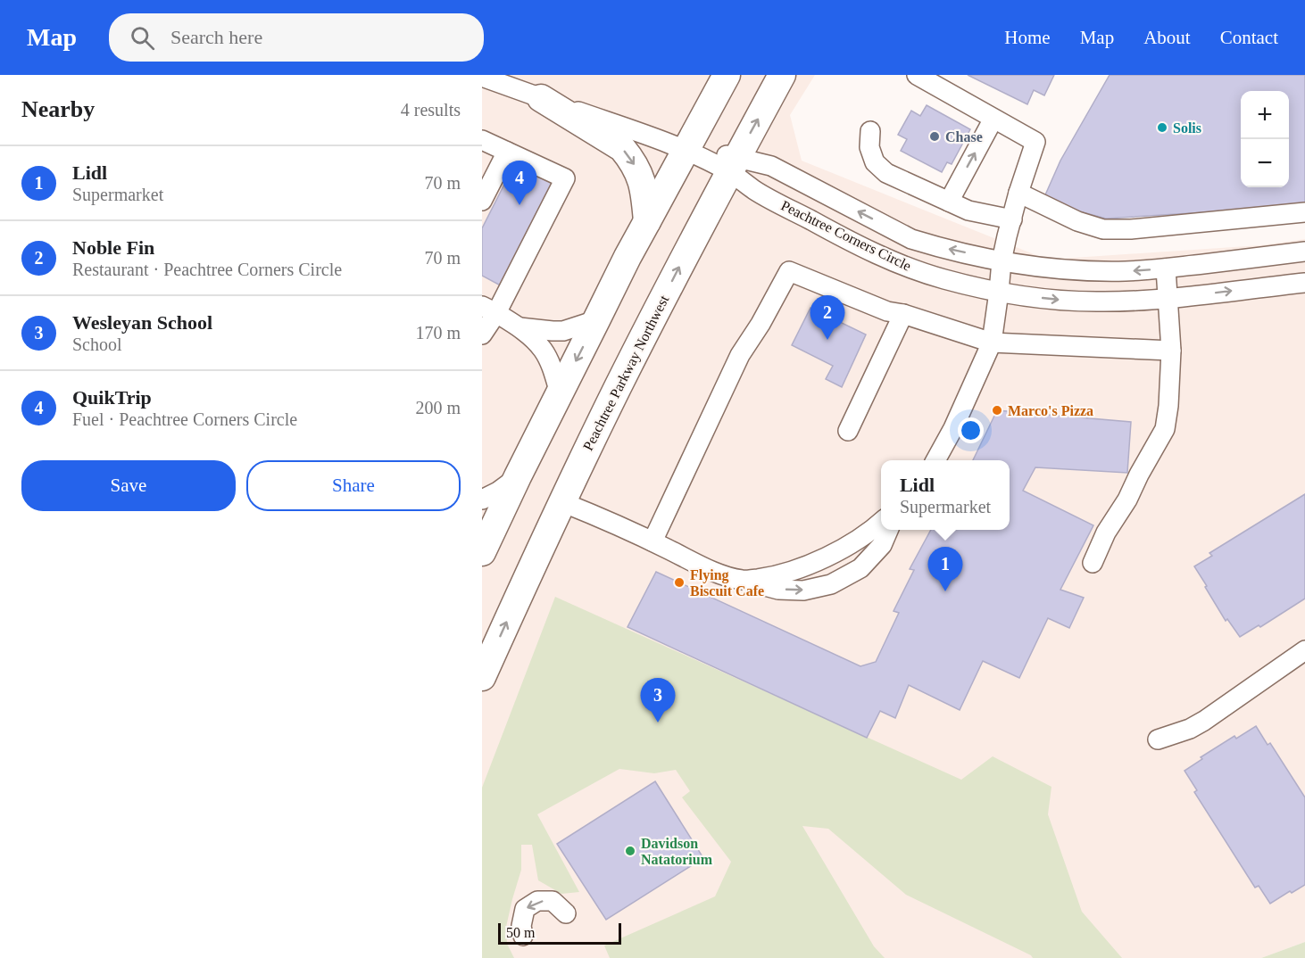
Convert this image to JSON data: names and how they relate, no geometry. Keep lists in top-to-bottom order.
{
  "streets": {
    "highway": ["Peachtree Parkway Northwest"],
    "street": ["Peachtree Corners Circle"]
  },
  "crossings": [
    ["Peachtree Corners Circle", "Peachtree Parkway Northwest"]
  ],
  "places": [
    "Solis",
    "Chase",
    "Marco's Pizza",
    "Flying Biscuit Cafe",
    "Davidson Natatorium"
  ],
  "scale_bar": "50 m",
  "page": {
    "header": "Map",
    "search": "Search here",
    "nav": [
      "Home",
      "Map",
      "About",
      "Contact"
    ],
    "heading": ["Nearby", "4 results"],
    "map_buttons": ["+", "−"],
    "list": [
      {
        "mark": "1",
        "name": "Lidl",
        "note": "Supermarket",
        "value": "70 m"
      },
      {
        "mark": "2",
        "name": "Noble Fin",
        "note": "Restaurant · Peachtree Corners Circle",
        "value": "70 m"
      },
      {
        "mark": "3",
        "name": "Wesleyan School",
        "note": "School",
        "value": "170 m"
      },
      {
        "mark": "4",
        "name": "QuikTrip",
        "note": "Fuel · Peachtree Corners Circle",
        "value": "200 m"
      }
    ],
    "pins": [
      "4",
      "2",
      "1",
      "3"
    ],
    "buttons": ["Save", "Share"],
    "popup": ["Lidl", "Supermarket"],
    "scale": "50 m"
  }
}
